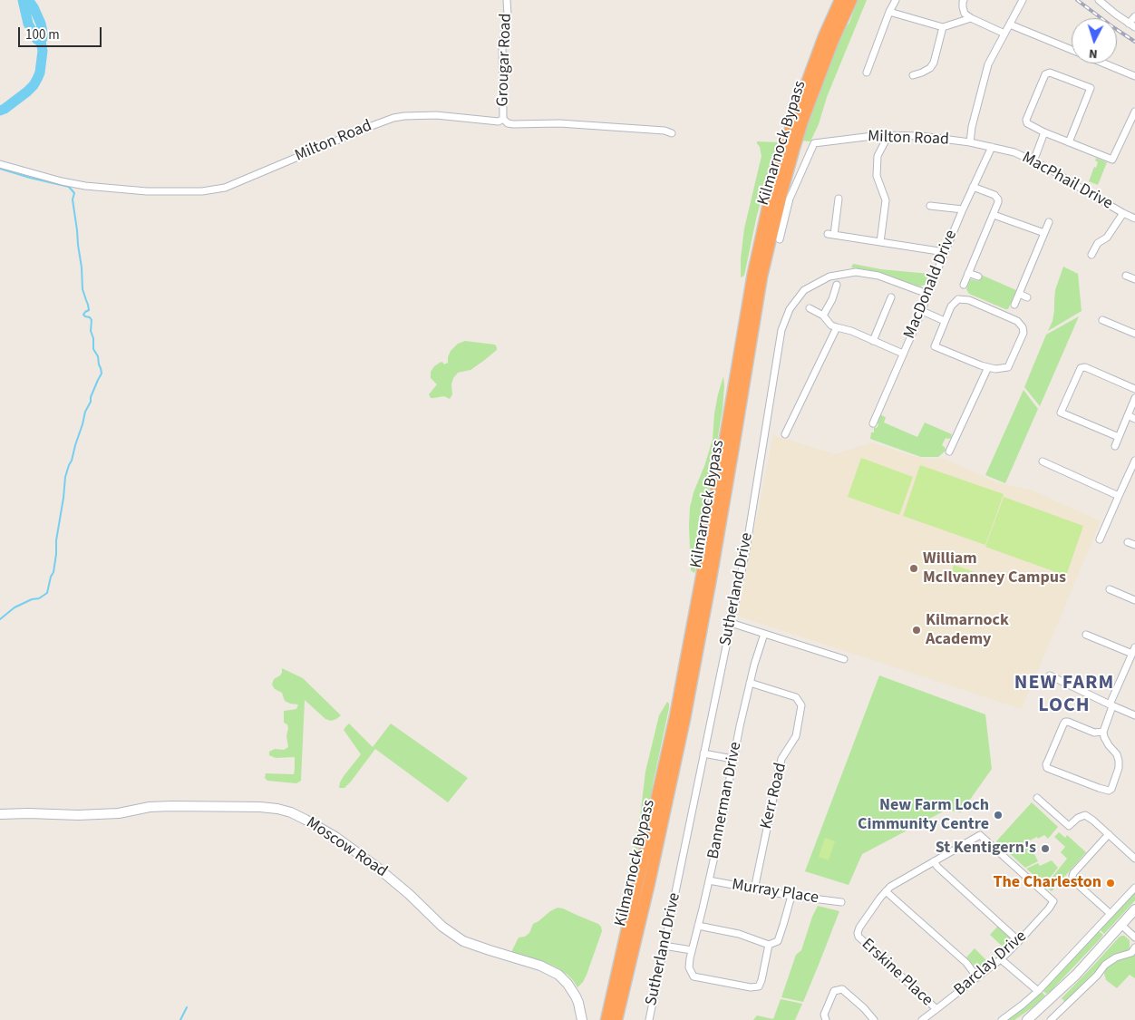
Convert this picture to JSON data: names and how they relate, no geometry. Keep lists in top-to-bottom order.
{
  "streets": {
    "highway": ["Kilmarnock Bypass"],
    "street": [
      "Grougar Road",
      "Milton Road",
      "MacPhail Drive",
      "MacDonald Drive",
      "Sutherland Drive",
      "Kerr Road",
      "Bannerman Drive",
      "Moscow Road",
      "Murray Place",
      "Barclay Drive",
      "Erskine Place"
    ]
  },
  "crossings": [
    ["Grougar Road", "Milton Road"],
    ["Milton Road", "MacPhail Drive"],
    ["MacPhail Drive", "MacDonald Drive"],
    ["MacDonald Drive", "Sutherland Drive"],
    ["Kerr Road", "Bannerman Drive"],
    ["Kerr Road", "Murray Place"],
    ["Bannerman Drive", "Murray Place"],
    ["Barclay Drive", "Erskine Place"]
  ],
  "districts": ["NEW FARM LOCH"],
  "places": [
    "William McIlvanney Campus",
    "Kilmarnock Academy",
    "New Farm Loch Cimmunity Centre",
    "St Kentigern's",
    "The Charleston"
  ],
  "scale_bar": "100 m",
  "north": "bottom"
}
